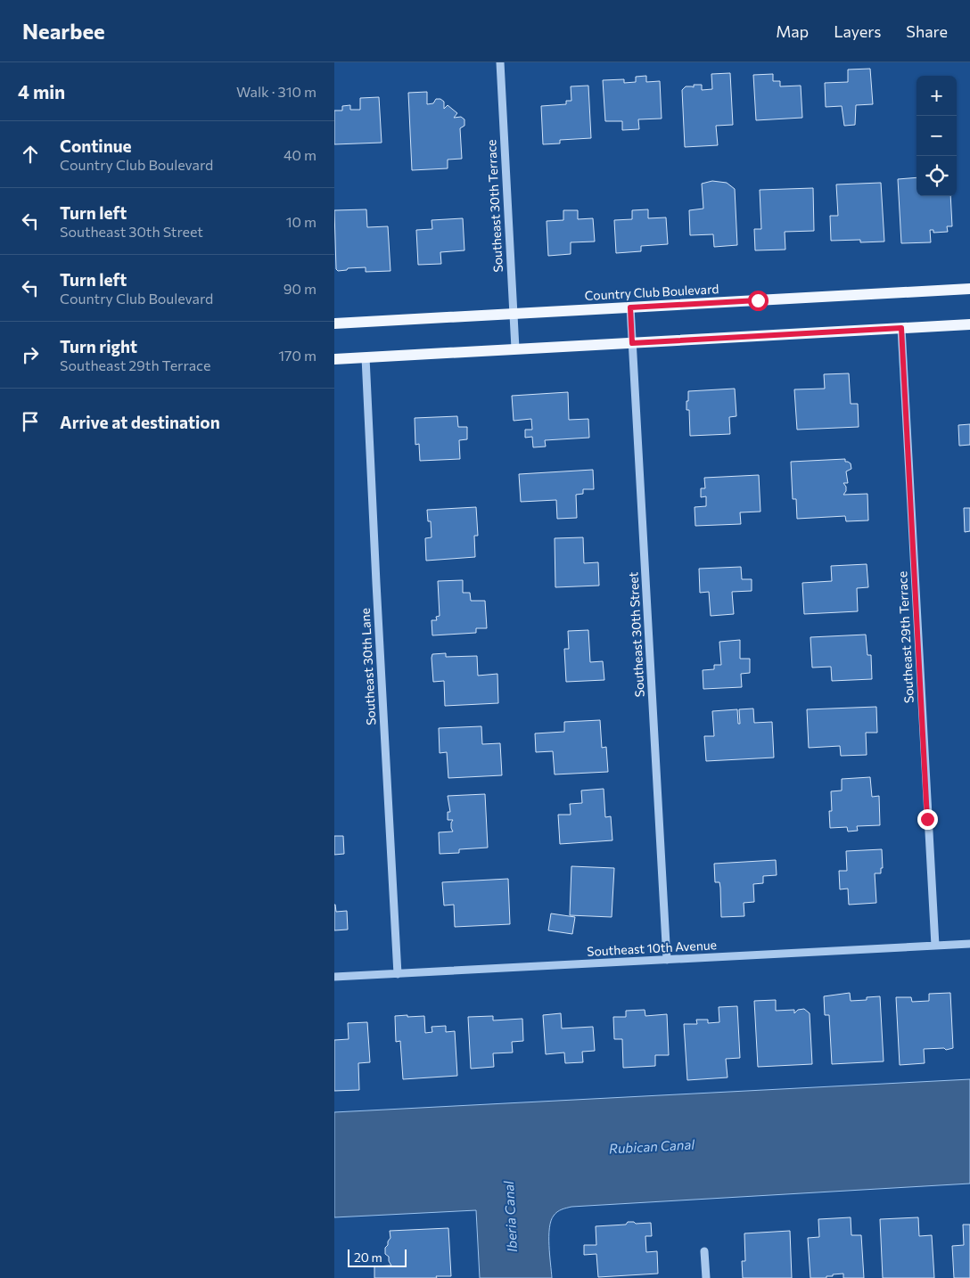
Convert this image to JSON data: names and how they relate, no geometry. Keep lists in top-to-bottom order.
{
  "streets": {
    "main road": ["Country Club Boulevard"],
    "street": [
      "Southeast 30th Terrace",
      "Southeast 30th Street",
      "Southeast 29th Terrace",
      "Southeast 30th Lane",
      "Southeast 10th Avenue"
    ]
  },
  "crossings": [
    ["Southeast 30th Terrace", "Country Club Boulevard"],
    ["Country Club Boulevard", "Southeast 30th Street"],
    ["Southeast 30th Street", "Southeast 10th Avenue"],
    ["Southeast 29th Terrace", "Southeast 10th Avenue"],
    ["Southeast 30th Lane", "Southeast 10th Avenue"]
  ],
  "water": ["Rubican Canal", "Iberia Canal"],
  "scale_bar": "20 m",
  "page": {
    "header": "Nearbee",
    "nav": ["Map", "Layers", "Share"],
    "heading": ["4 min", "Walk · 310 m"],
    "map_buttons": ["+", "−"],
    "list": [
      ["Continue", "Country Club Boulevard", "40 m"],
      ["Turn left", "Southeast 30th Street", "10 m"],
      ["Turn left", "Country Club Boulevard", "90 m"],
      ["Turn right", "Southeast 29th Terrace", "170 m"],
      "Arrive at destination"
    ],
    "scale": "20 m"
  }
}
